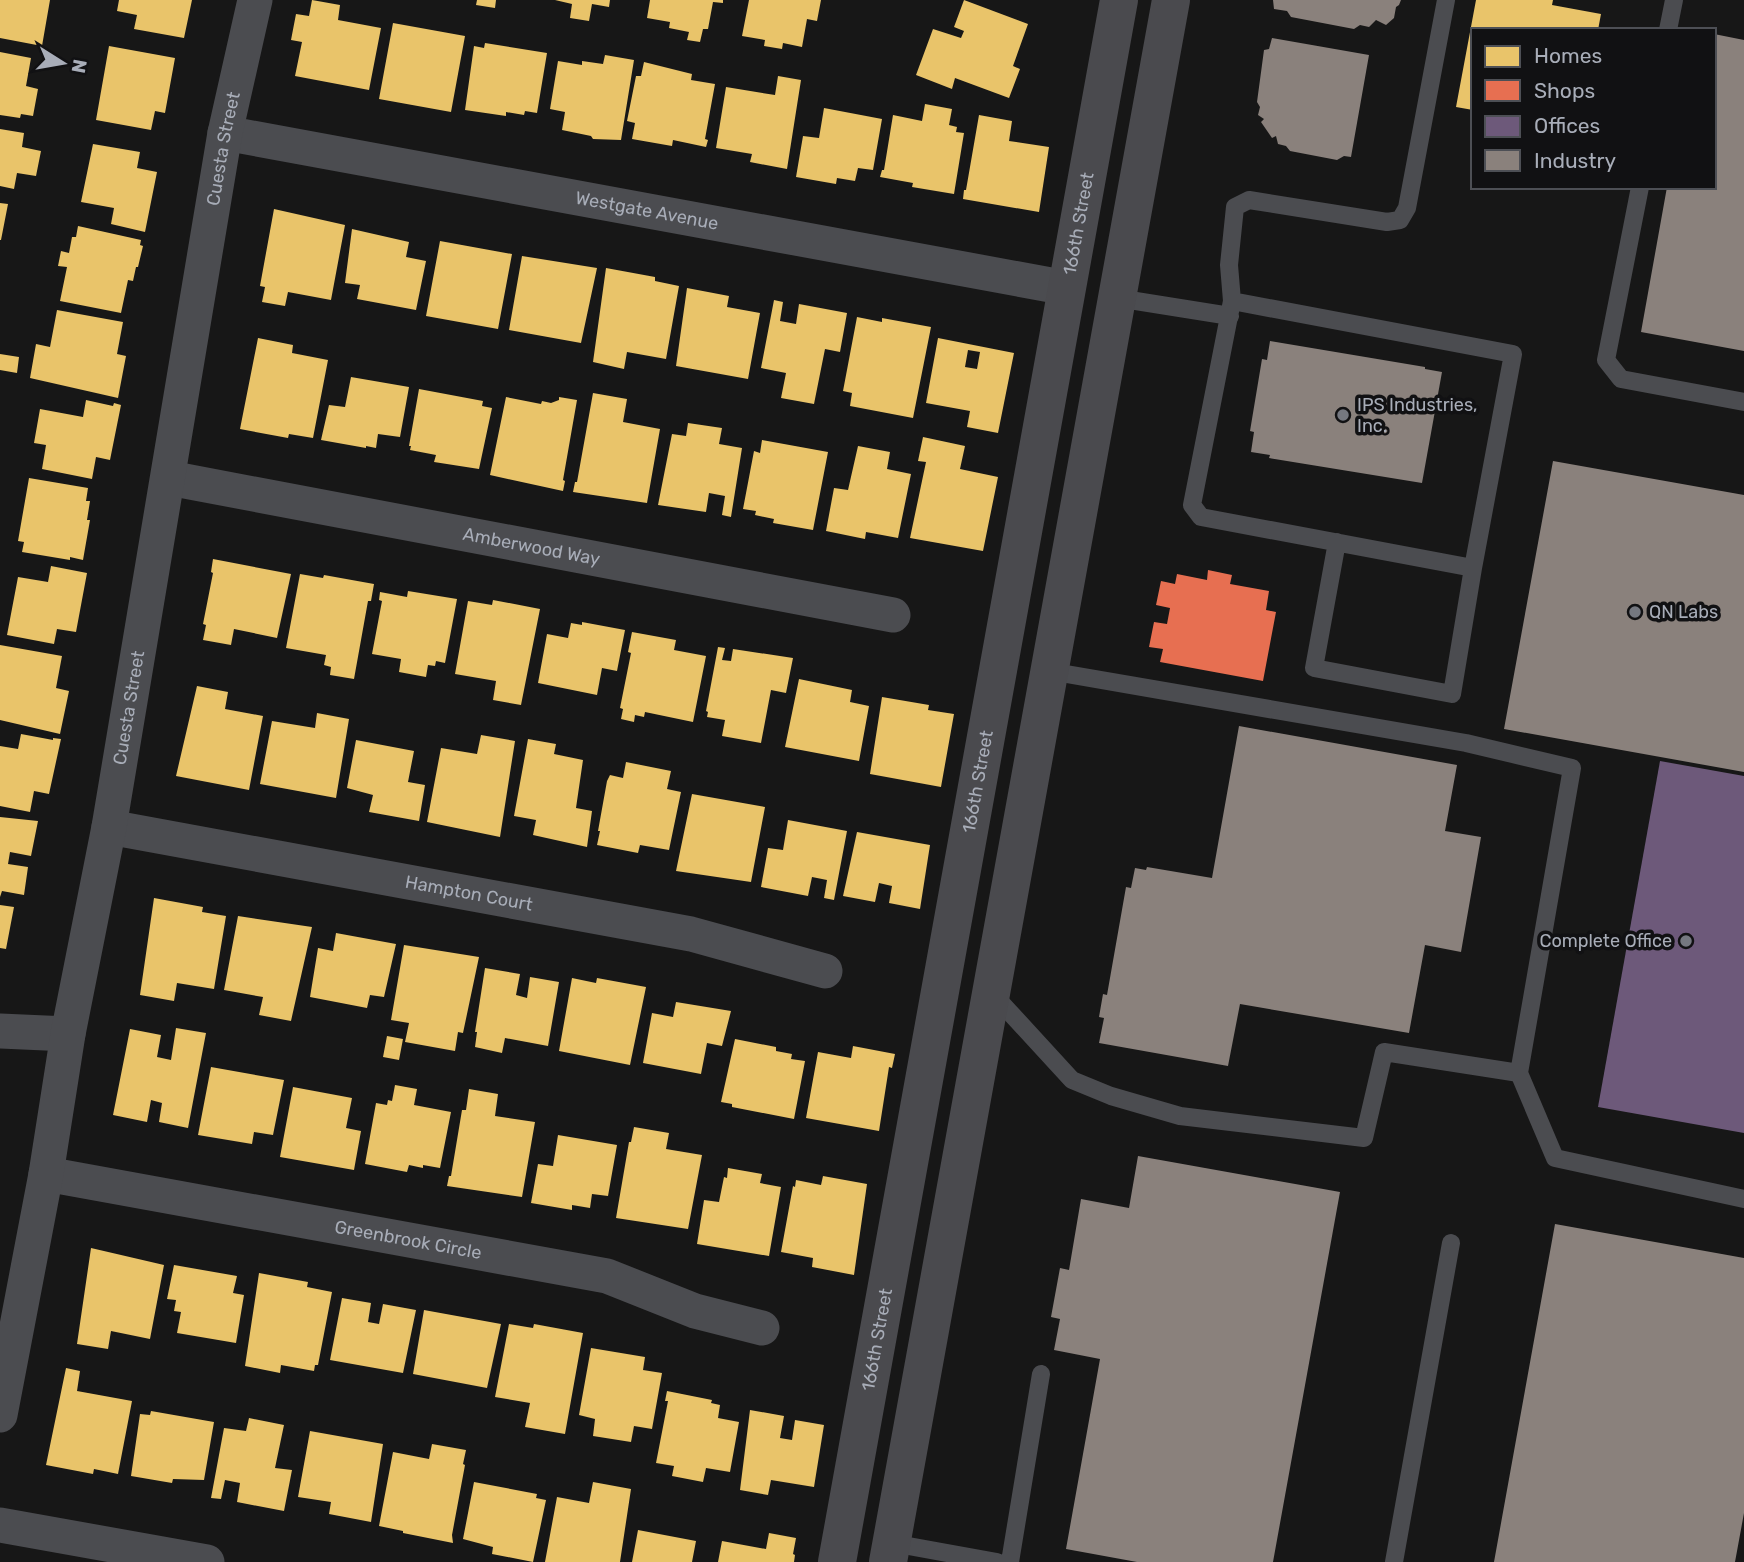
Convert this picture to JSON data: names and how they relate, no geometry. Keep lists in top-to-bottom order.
{
  "streets": {
    "street": [
      "Cuesta Street",
      "Westgate Avenue",
      "166th Street",
      "Amberwood Way",
      "Hampton Court",
      "Greenbrook Circle"
    ]
  },
  "crossings": [
    ["Cuesta Street", "Westgate Avenue"],
    ["Cuesta Street", "Amberwood Way"],
    ["Cuesta Street", "Hampton Court"],
    ["Cuesta Street", "Greenbrook Circle"],
    ["Westgate Avenue", "166th Street"]
  ],
  "places": ["IPS Industries, Inc.", "QN Labs", "Complete Office"],
  "legend": [
    "Homes",
    "Shops",
    "Offices",
    "Industry"
  ],
  "north": "right"
}
